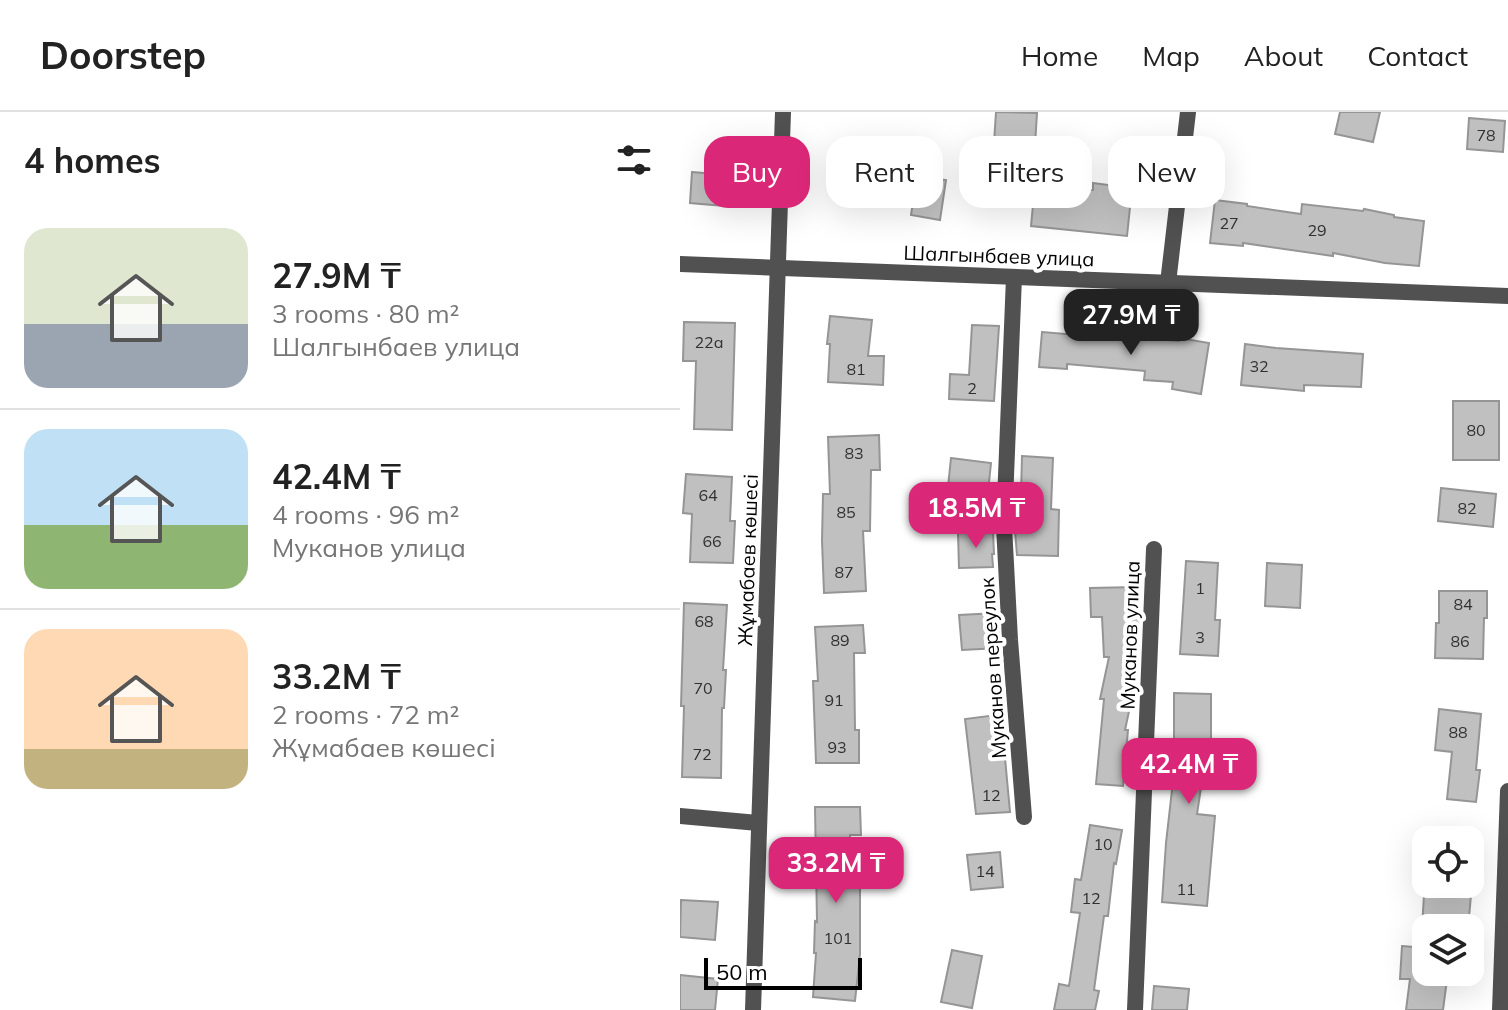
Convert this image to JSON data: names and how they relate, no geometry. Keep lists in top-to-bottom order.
{
  "streets": {
    "street": [
      "Шалгынбаев улица",
      "Жұмабаев көшесі",
      "Муканов улица",
      "Муканов переулок"
    ]
  },
  "crossings": [
    ["Шалгынбаев улица", "Жұмабаев көшесі"],
    ["Шалгынбаев улица", "Муканов переулок"]
  ],
  "house_numbers": [
    "78",
    "27",
    "29",
    "22а",
    "32",
    "81",
    "2",
    "80",
    "83",
    "64",
    "82",
    "85",
    "66",
    "87",
    "1",
    "84",
    "68",
    "3",
    "89",
    "86",
    "70",
    "91",
    "88",
    "93",
    "72",
    "12",
    "10",
    "14",
    "11",
    "12",
    "101"
  ],
  "scale_bar": "50 m",
  "page": {
    "header": "Doorstep",
    "nav": [
      "Home",
      "Map",
      "About",
      "Contact"
    ],
    "heading": "4 homes",
    "chip": [
      "Buy",
      "Rent",
      "Filters",
      "New"
    ],
    "list": [
      {
        "name": "27.9M ₸",
        "note": "3 rooms · 80 m² · Шалгынбаев улица"
      },
      {
        "name": "42.4M ₸",
        "note": "4 rooms · 96 m² · Муканов улица"
      },
      {
        "name": "33.2M ₸",
        "note": "2 rooms · 72 m² · Жұмабаев көшесі"
      }
    ],
    "price": [
      "27.9M ₸",
      "18.5M ₸",
      "42.4M ₸",
      "33.2M ₸"
    ],
    "scale": "50 m"
  }
}
